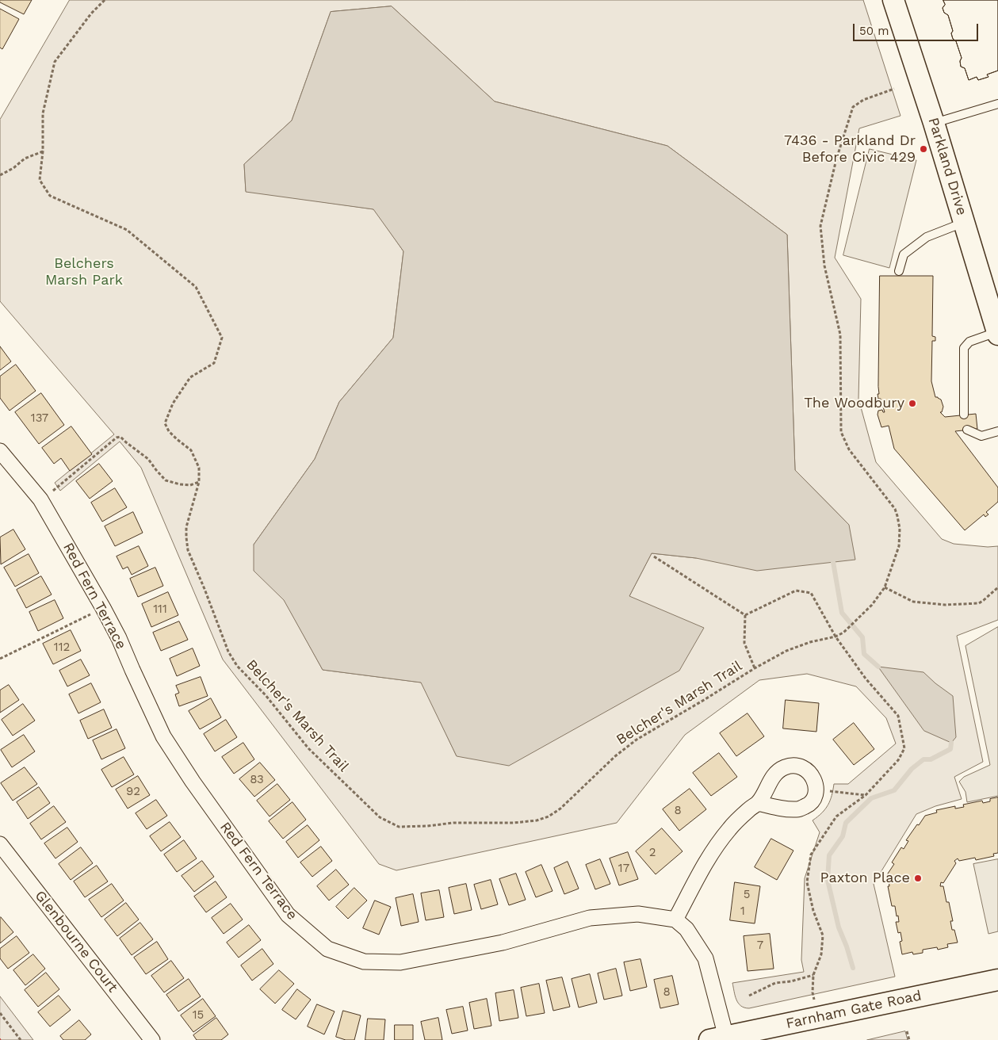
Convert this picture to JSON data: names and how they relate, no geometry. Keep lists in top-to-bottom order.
{
  "streets": {
    "street": [
      "Parkland Drive",
      "Red Fern Terrace",
      "Glenbourne Court",
      "Farnham Gate Road"
    ],
    "path": ["Belcher's Marsh Trail"]
  },
  "parks": ["Belchers Marsh Park"],
  "places": ["7436 - Parkland Dr Before Civic 429", "The Woodbury", "Paxton Place"],
  "house_numbers": [
    "137",
    "111",
    "112",
    "83",
    "92",
    "8",
    "2",
    "17",
    "5",
    "1",
    "7",
    "8",
    "15"
  ],
  "scale_bar": "50 m"
}
